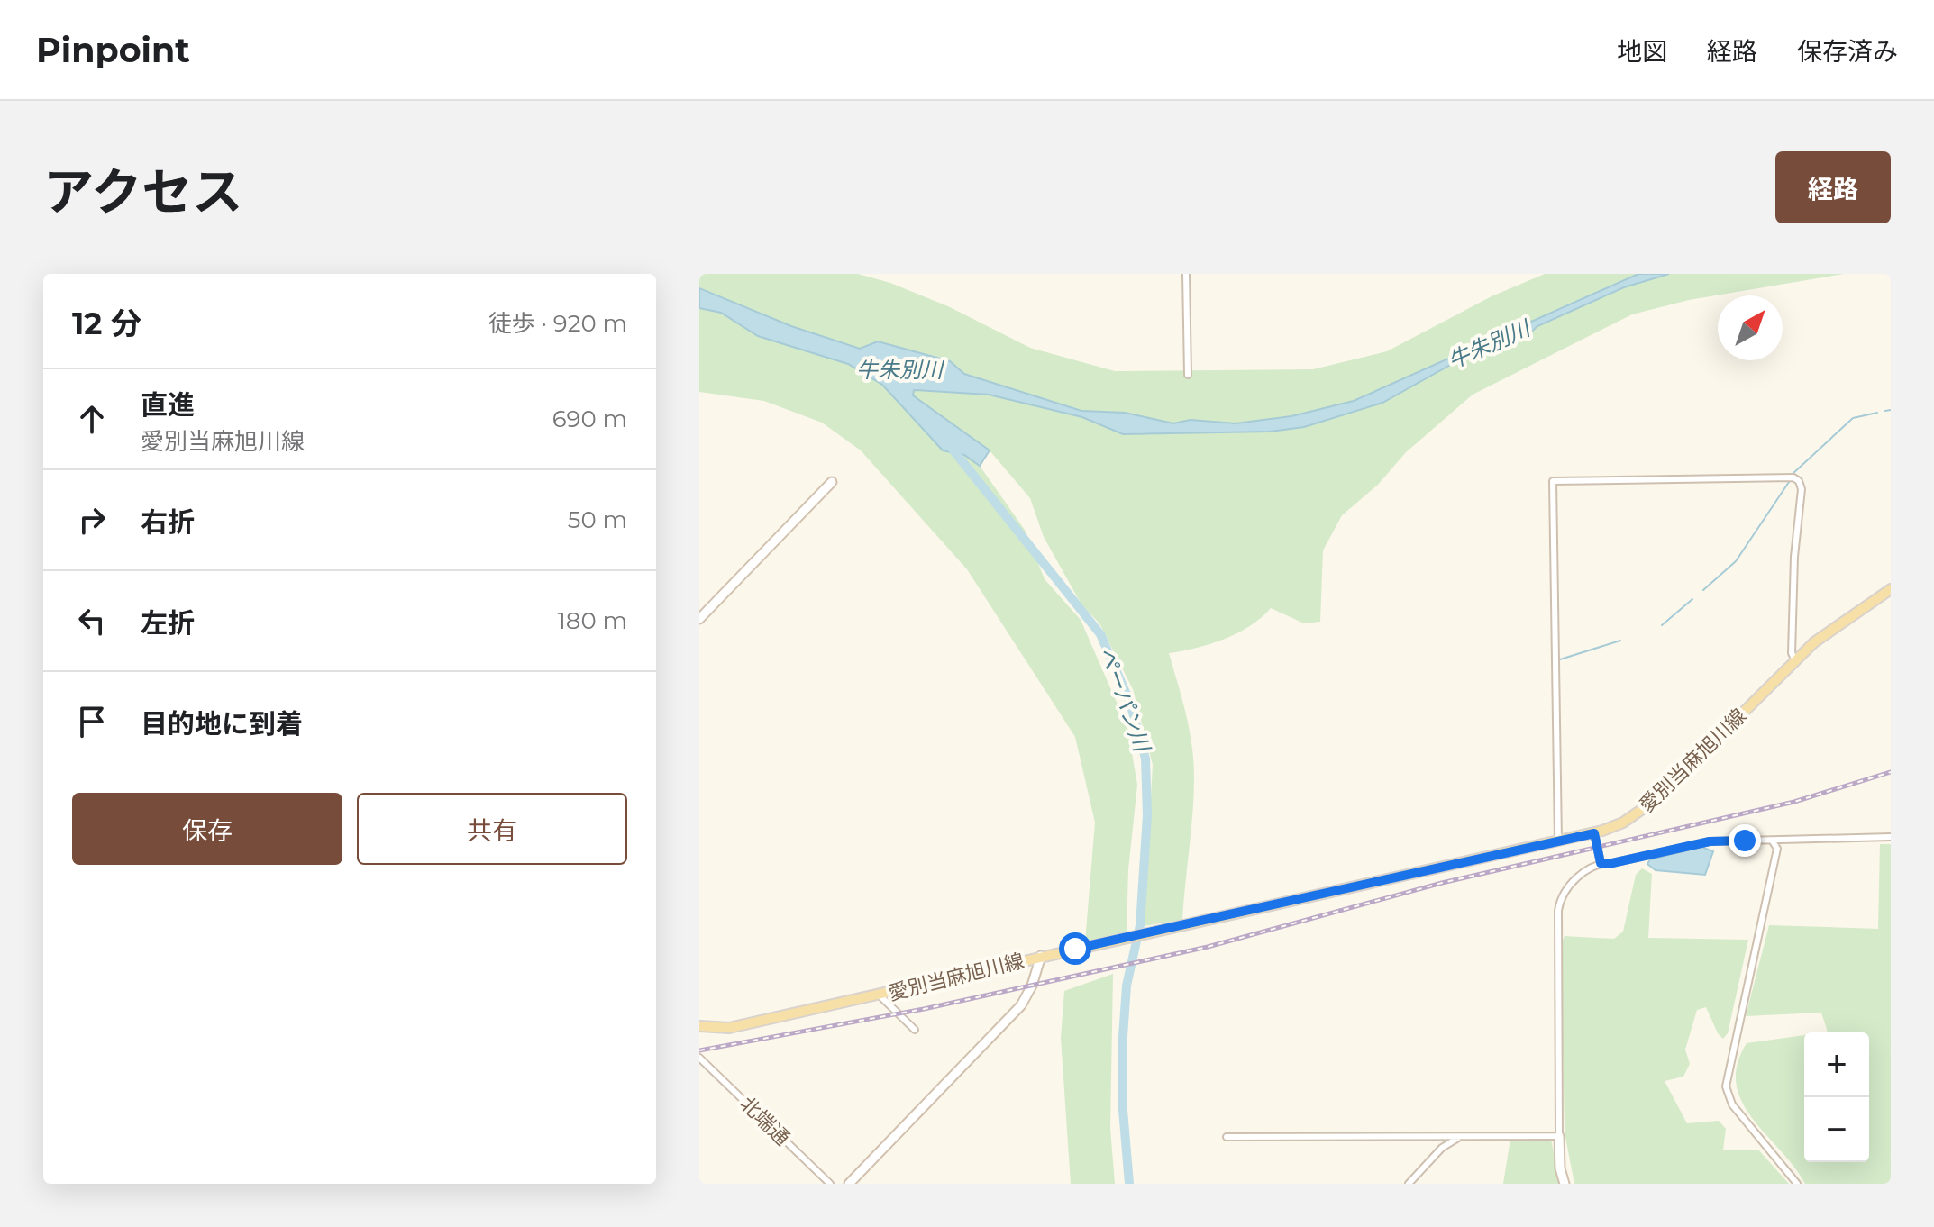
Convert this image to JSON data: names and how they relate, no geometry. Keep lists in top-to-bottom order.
{
  "streets": {
    "main road": ["愛別当麻旭川線"],
    "street": ["北端通"]
  },
  "water": ["牛朱別川", "ペーパン川"],
  "north": "top right",
  "page": {
    "header": "Pinpoint",
    "nav": ["地図", "経路", "保存済み"],
    "title": "アクセス",
    "buttons": [
      "経路",
      ["保存", "共有"]
    ],
    "heading": ["12 分", "徒歩 · 920 m"],
    "list": [
      ["直進", "愛別当麻旭川線", "690 m"],
      ["右折", "50 m"],
      ["左折", "180 m"],
      "目的地に到着"
    ],
    "map_buttons": ["+", "−"]
  }
}
